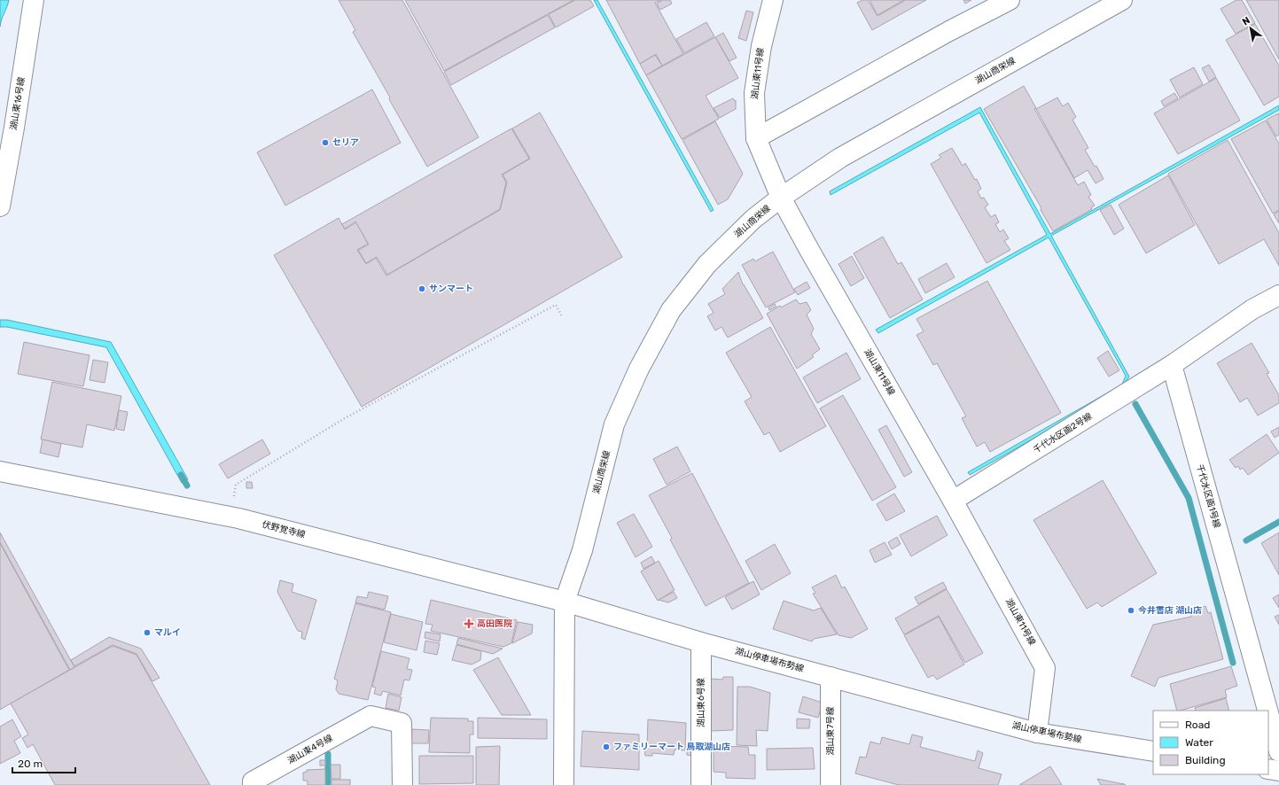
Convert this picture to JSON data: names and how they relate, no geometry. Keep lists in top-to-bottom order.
{
  "streets": {
    "street": [
      "湖山商栄線",
      "湖山東11号線",
      "湖山東16号線",
      "千代水区画2号線",
      "千代水区画1号線",
      "伏野覚寺線",
      "湖山停車場布勢線",
      "湖山東6号線",
      "湖山東7号線",
      "湖山東4号線"
    ]
  },
  "crossings": [
    ["湖山商栄線", "湖山東11号線"],
    ["湖山商栄線", "伏野覚寺線"],
    ["湖山商栄線", "湖山停車場布勢線"],
    ["湖山東11号線", "千代水区画2号線"],
    ["湖山東11号線", "湖山停車場布勢線"],
    ["千代水区画2号線", "千代水区画1号線"],
    ["伏野覚寺線", "湖山停車場布勢線"],
    ["湖山停車場布勢線", "湖山東6号線"],
    ["湖山停車場布勢線", "湖山東7号線"]
  ],
  "places": {
    "other": [
      "セリア",
      "サンマート",
      "今井書店 湖山店",
      "マルイ",
      "ファミリーマート 鳥取湖山店"
    ],
    "health": ["高田医院"]
  },
  "legend": ["Road", "Water", "Building"],
  "scale_bar": "20 m",
  "north": "top left"
}
